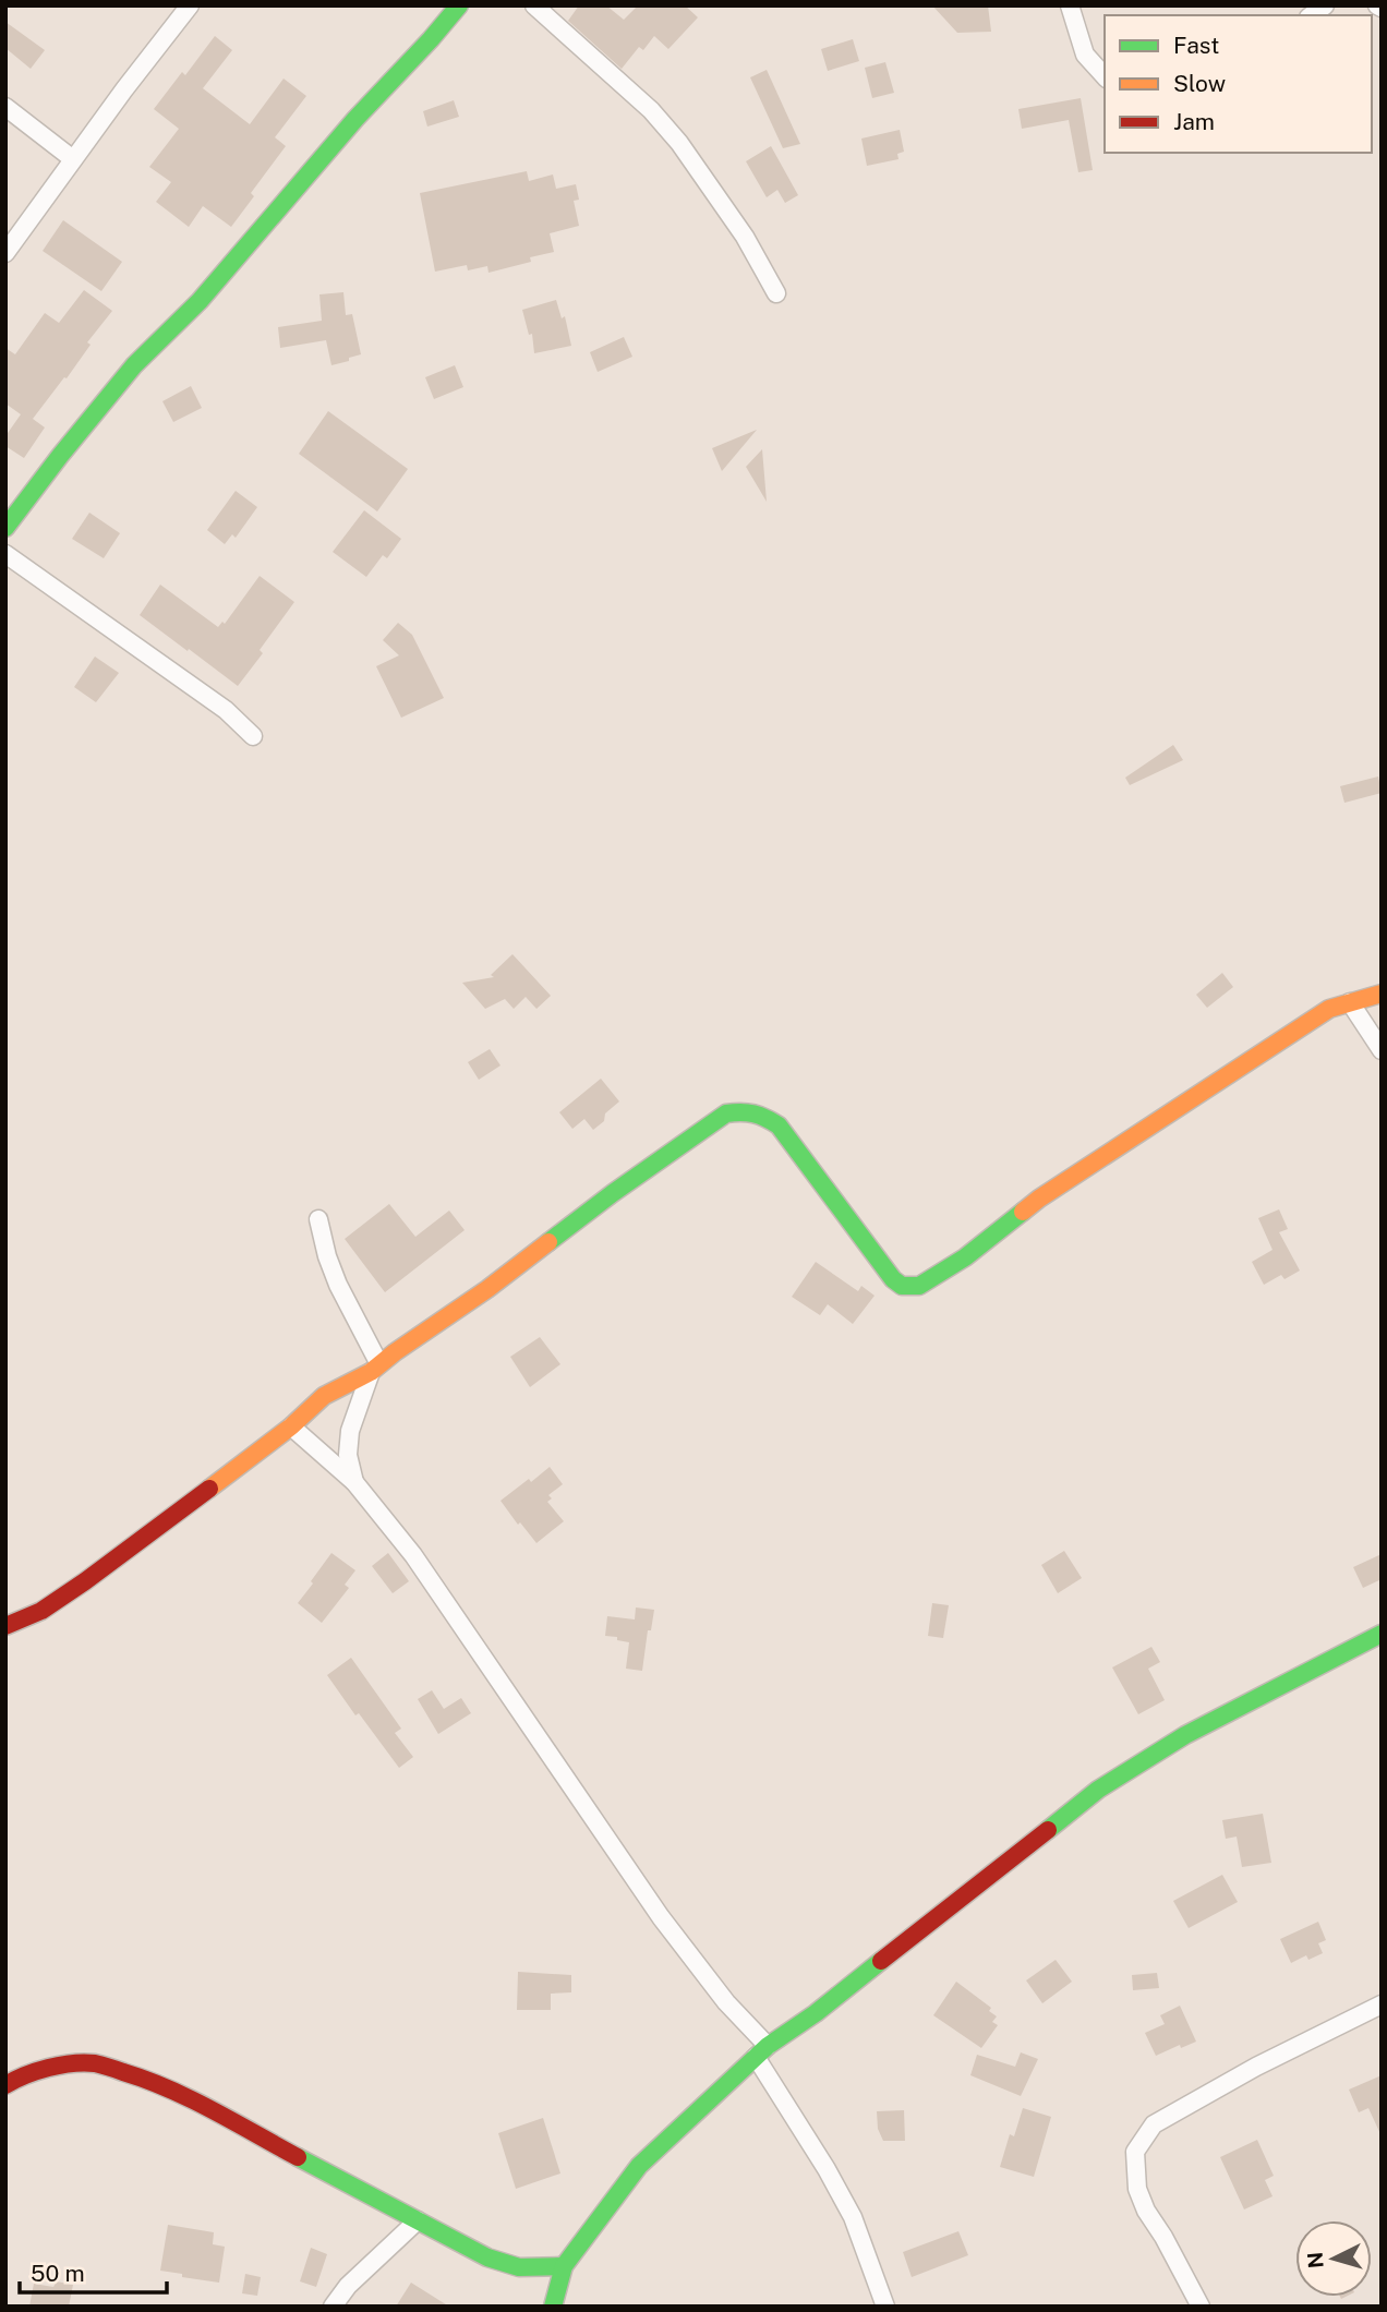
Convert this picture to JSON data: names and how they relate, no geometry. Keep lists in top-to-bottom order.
{
  "legend": ["Fast", "Slow", "Jam"],
  "scale_bar": "50 m",
  "north": "left"
}
